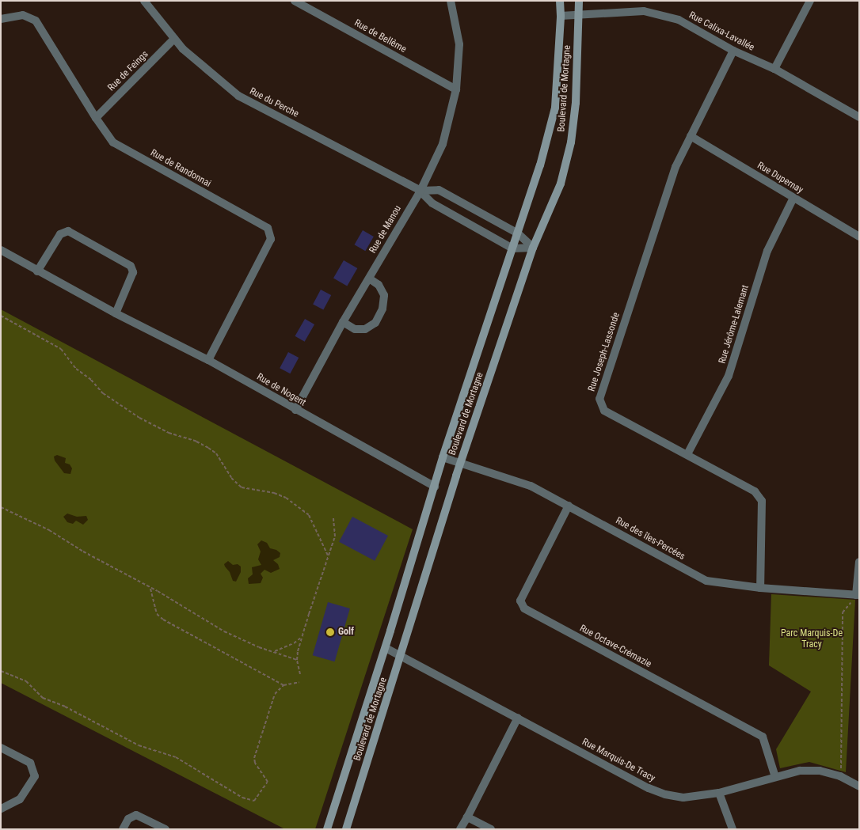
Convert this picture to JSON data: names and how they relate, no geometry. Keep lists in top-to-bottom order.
{
  "streets": {
    "main road": ["Boulevard de Mortagne"],
    "street": [
      "Rue Calixa-Lavallée",
      "Rue de Bellême",
      "Rue de Feings",
      "Rue du Perche",
      "Rue de Randonnai",
      "Rue Dupernay",
      "Rue de Manou",
      "Rue Jérôme-Lalemant",
      "Rue Joseph-Lassonde",
      "Rue de Nogent",
      "Rue des îles-Percées",
      "Rue Octave-Crémazie",
      "Rue Marquis-De Tracy"
    ]
  },
  "crossings": [
    ["Rue Calixa-Lavallée", "Boulevard de Mortagne"],
    ["Rue Calixa-Lavallée", "Rue Joseph-Lassonde"],
    ["Rue de Bellême", "Rue de Manou"],
    ["Rue de Feings", "Rue du Perche"],
    ["Rue de Feings", "Rue de Randonnai"],
    ["Boulevard de Mortagne", "Rue du Perche"],
    ["Boulevard de Mortagne", "Rue de Nogent"],
    ["Boulevard de Mortagne", "Rue des îles-Percées"],
    ["Boulevard de Mortagne", "Rue Marquis-De Tracy"],
    ["Rue du Perche", "Rue de Manou"],
    ["Rue de Randonnai", "Rue de Nogent"],
    ["Rue Dupernay", "Rue Jérôme-Lalemant"],
    ["Rue Dupernay", "Rue Joseph-Lassonde"],
    ["Rue de Manou", "Rue de Nogent"],
    ["Rue Jérôme-Lalemant", "Rue Joseph-Lassonde"],
    ["Rue Joseph-Lassonde", "Rue des îles-Percées"],
    ["Rue des îles-Percées", "Rue Octave-Crémazie"],
    ["Rue Octave-Crémazie", "Rue Marquis-De Tracy"]
  ],
  "parks": ["Parc Marquis-De Tracy"],
  "places": ["Golf"]
}
